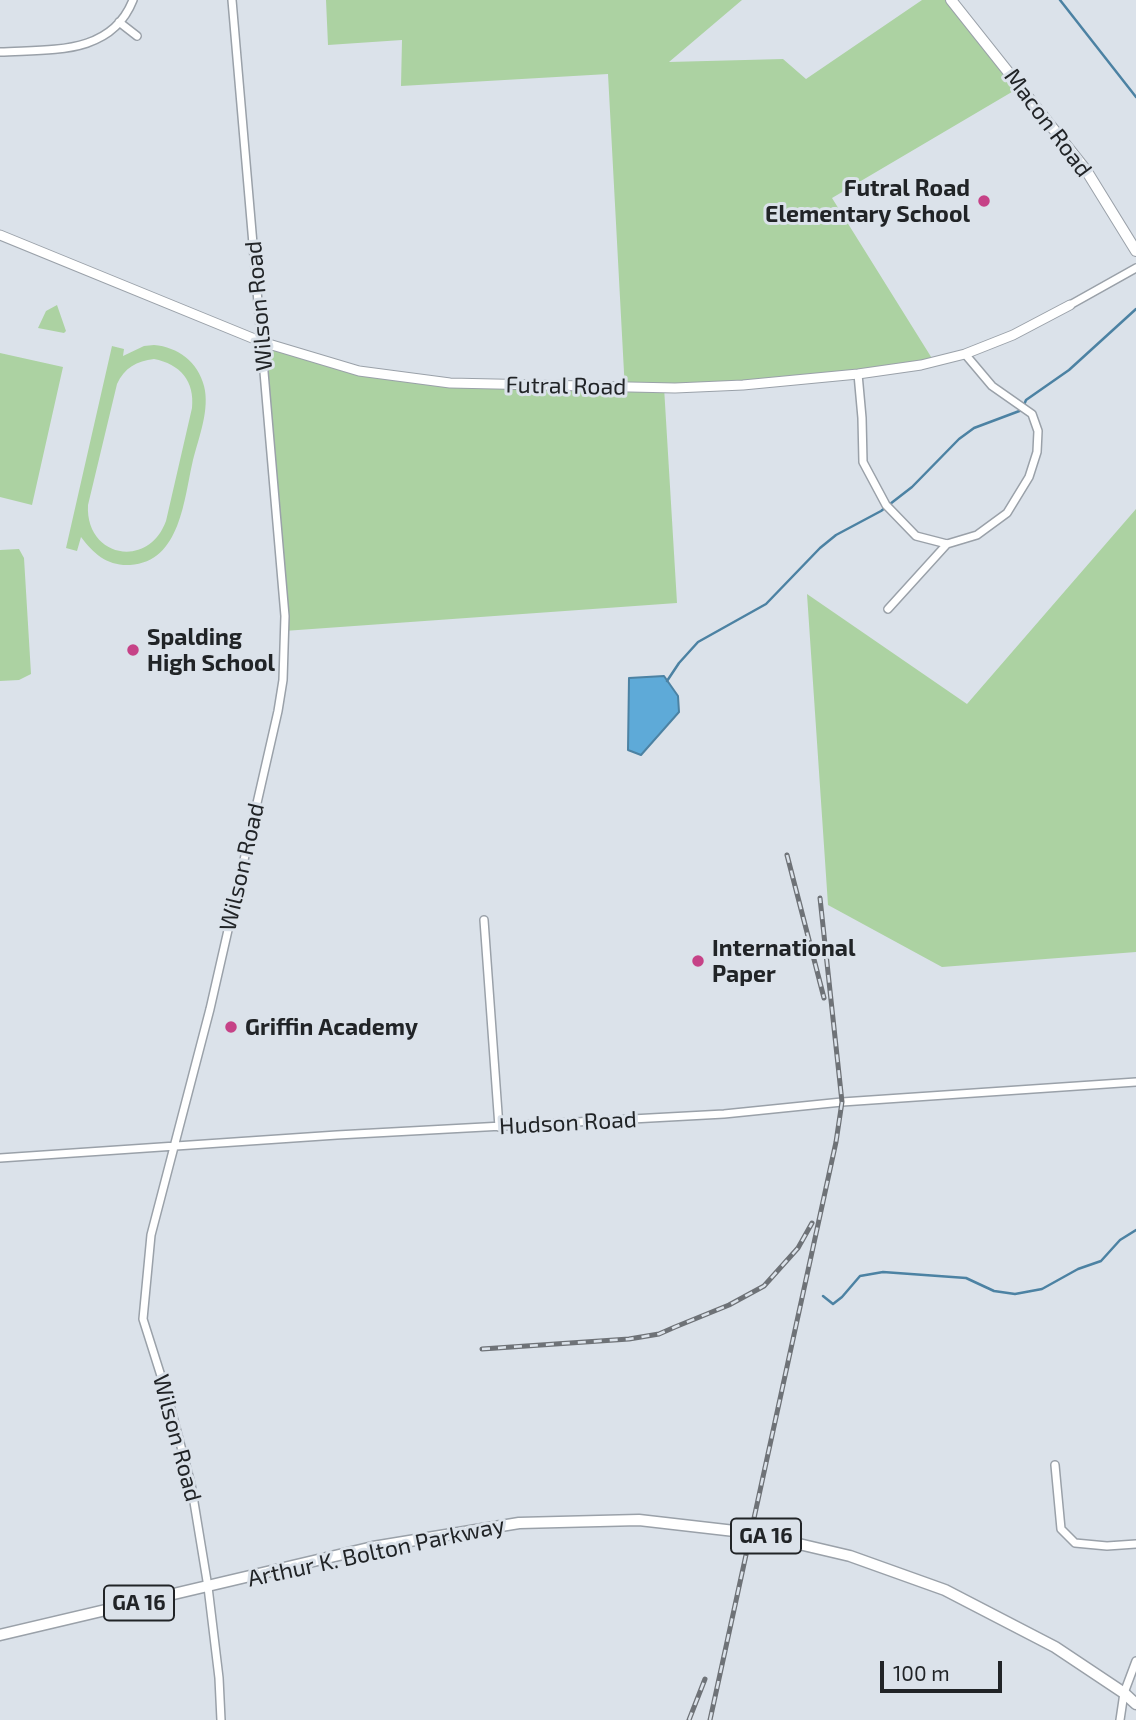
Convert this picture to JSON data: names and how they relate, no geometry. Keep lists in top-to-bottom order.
{
  "streets": {
    "main road": ["Macon Road", "GA 16", "Arthur K. Bolton Parkway"],
    "street": ["Wilson Road", "Futral Road", "Hudson Road"]
  },
  "crossings": [
    ["Wilson Road", "Futral Road"],
    ["Wilson Road", "Hudson Road"],
    ["Wilson Road", "Arthur K. Bolton Parkway"]
  ],
  "places": [
    "Futral Road Elementary School",
    "Spalding High School",
    "International Paper",
    "Griffin Academy"
  ],
  "scale_bar": "100 m"
}
